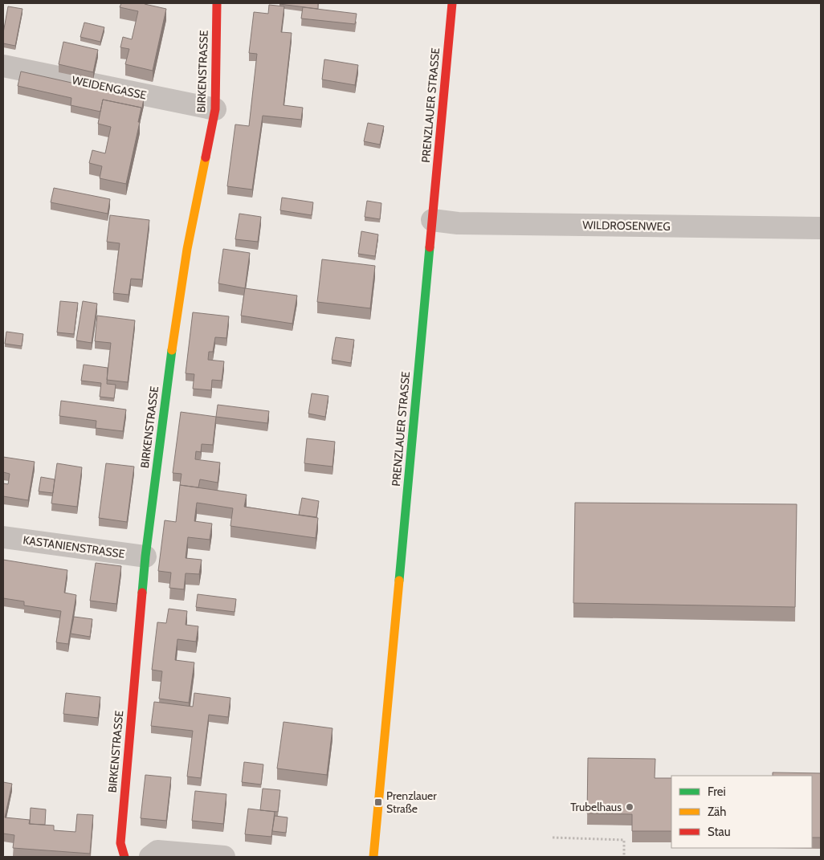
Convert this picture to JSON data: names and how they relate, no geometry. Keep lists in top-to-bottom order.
{
  "streets": {
    "street": [
      "BIRKENSTRASSE",
      "WEIDENGASSE",
      "PRENZLAUER STRASSE",
      "WILDROSENWEG",
      "KASTANIENSTRASSE"
    ]
  },
  "crossings": [
    ["BIRKENSTRASSE", "WEIDENGASSE"],
    ["BIRKENSTRASSE", "KASTANIENSTRASSE"],
    ["PRENZLAUER STRASSE", "WILDROSENWEG"]
  ],
  "places": {
    "transit": ["Prenzlauer Straße"],
    "other": ["Trubelhaus"]
  },
  "legend": ["Frei", "Zäh", "Stau"]
}
